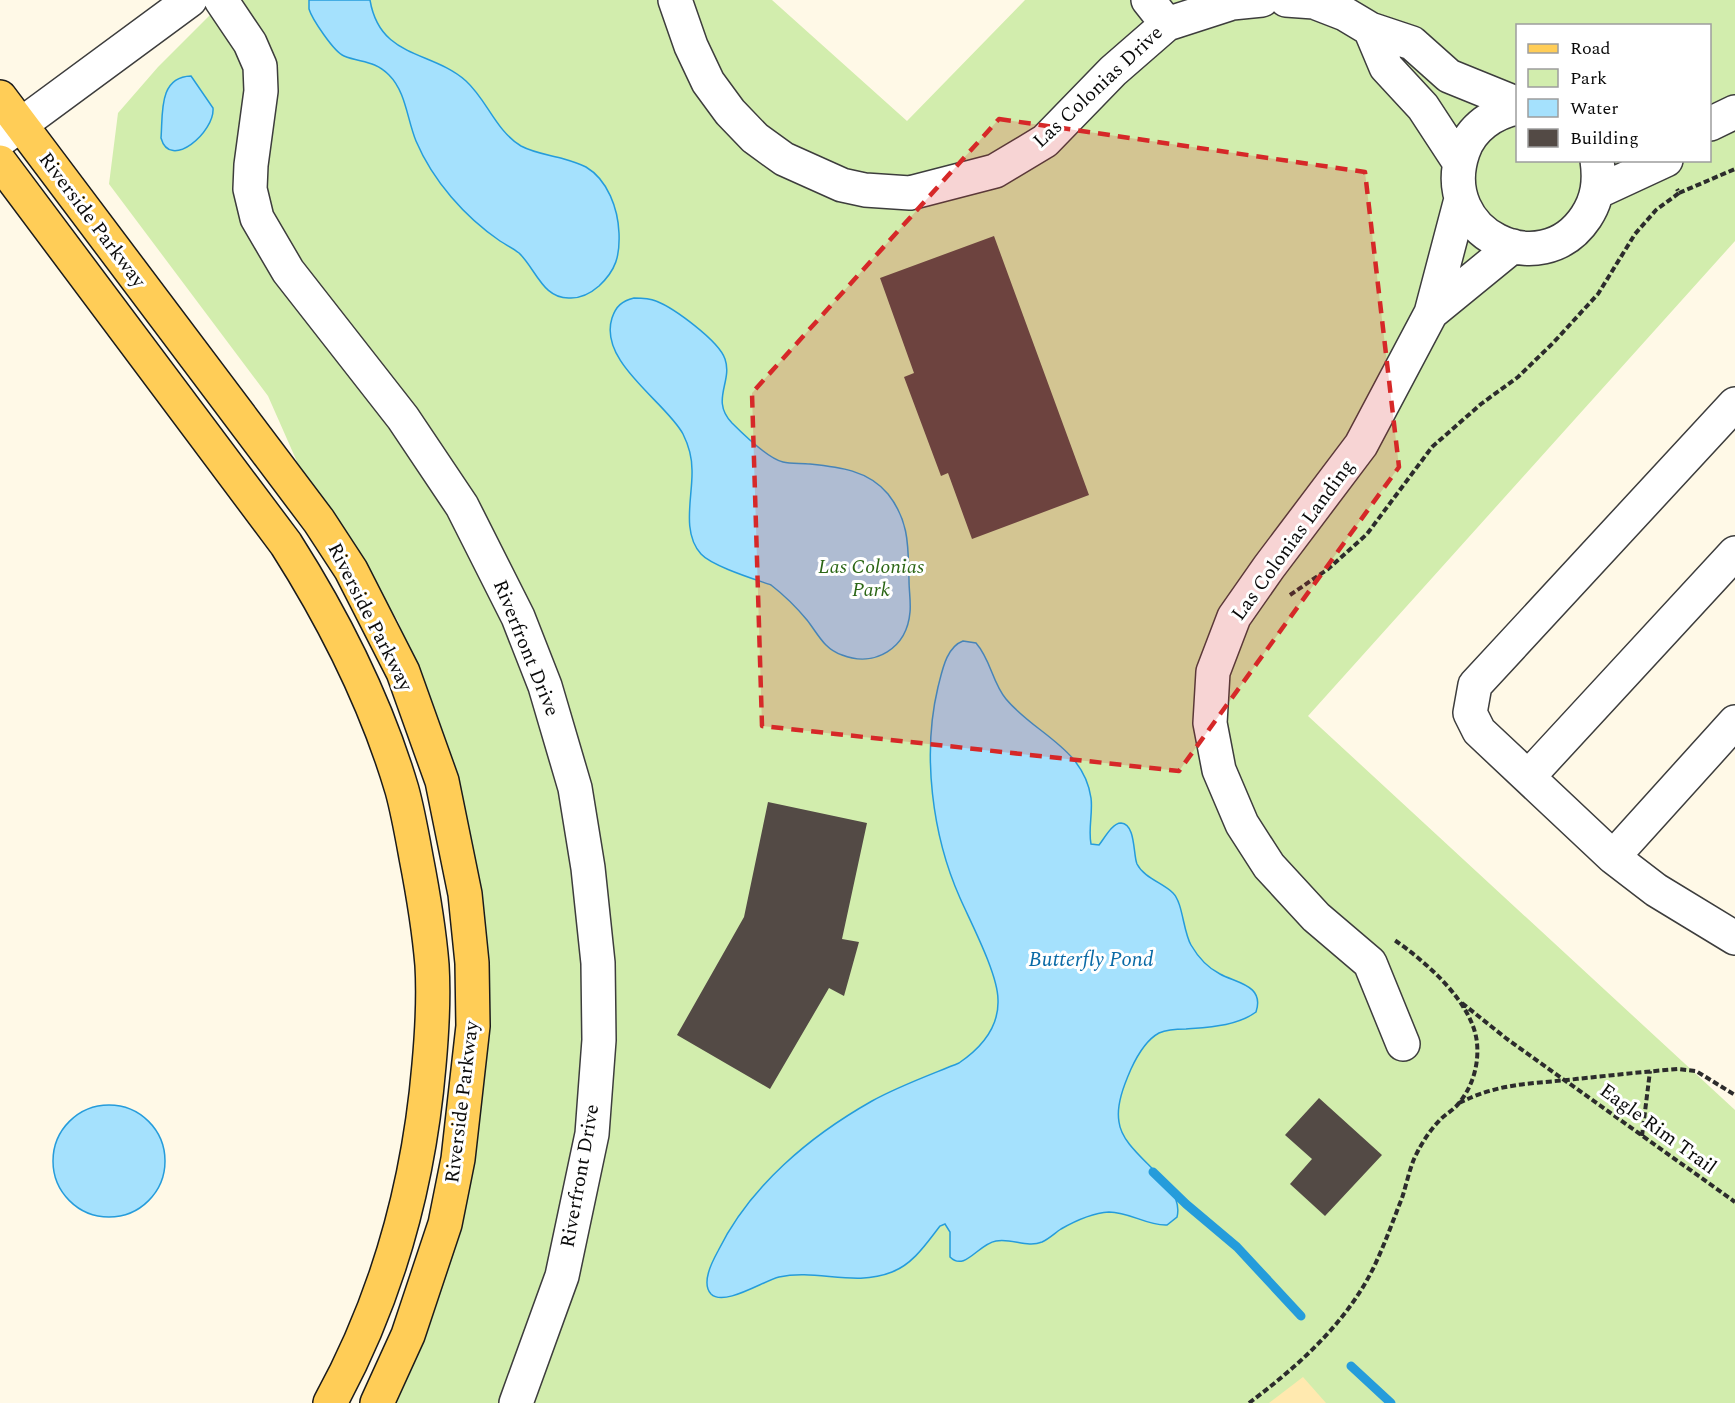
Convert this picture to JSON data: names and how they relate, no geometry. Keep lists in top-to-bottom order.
{
  "streets": {
    "main road": ["Riverside Parkway"],
    "street": ["Las Colonias Drive", "Las Colonias Landing", "Riverfront Drive"],
    "path": ["Eagle Rim Trail"]
  },
  "water": ["Butterfly Pond"],
  "parks": ["Las Colonias Park"],
  "legend": [
    "Road",
    "Park",
    "Water",
    "Building"
  ]
}
